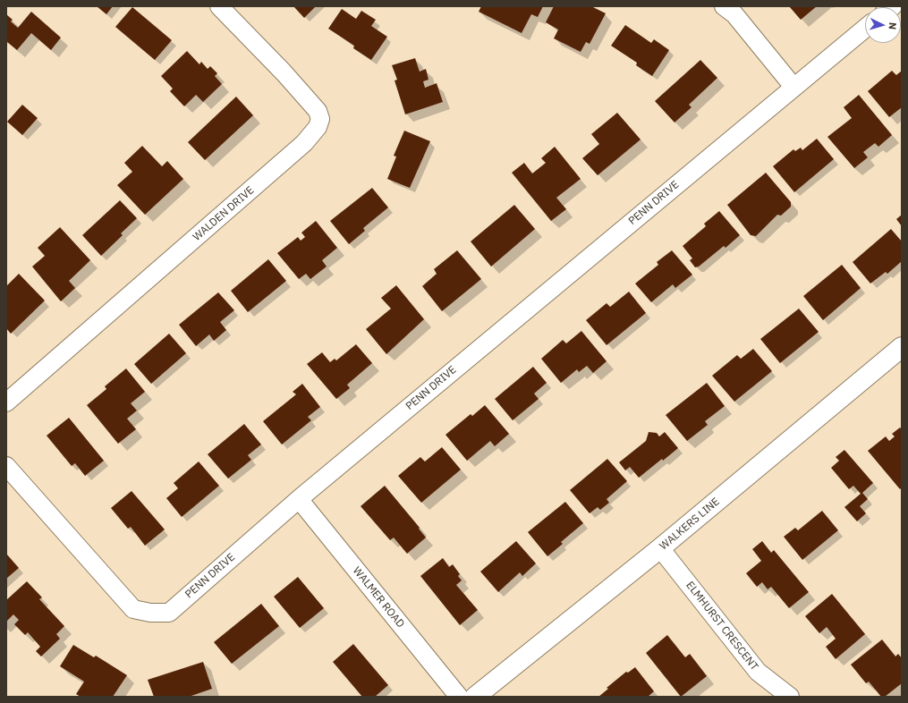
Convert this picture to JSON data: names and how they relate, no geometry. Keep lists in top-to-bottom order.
{
  "streets": {
    "main road": ["WALKERS LINE"],
    "street": [
      "PENN DRIVE",
      "WALDEN DRIVE",
      "WALMER ROAD",
      "ELMHURST CRESCENT"
    ]
  },
  "crossings": [
    ["PENN DRIVE", "WALMER ROAD"],
    ["WALKERS LINE", "ELMHURST CRESCENT"]
  ],
  "north": "right"
}
